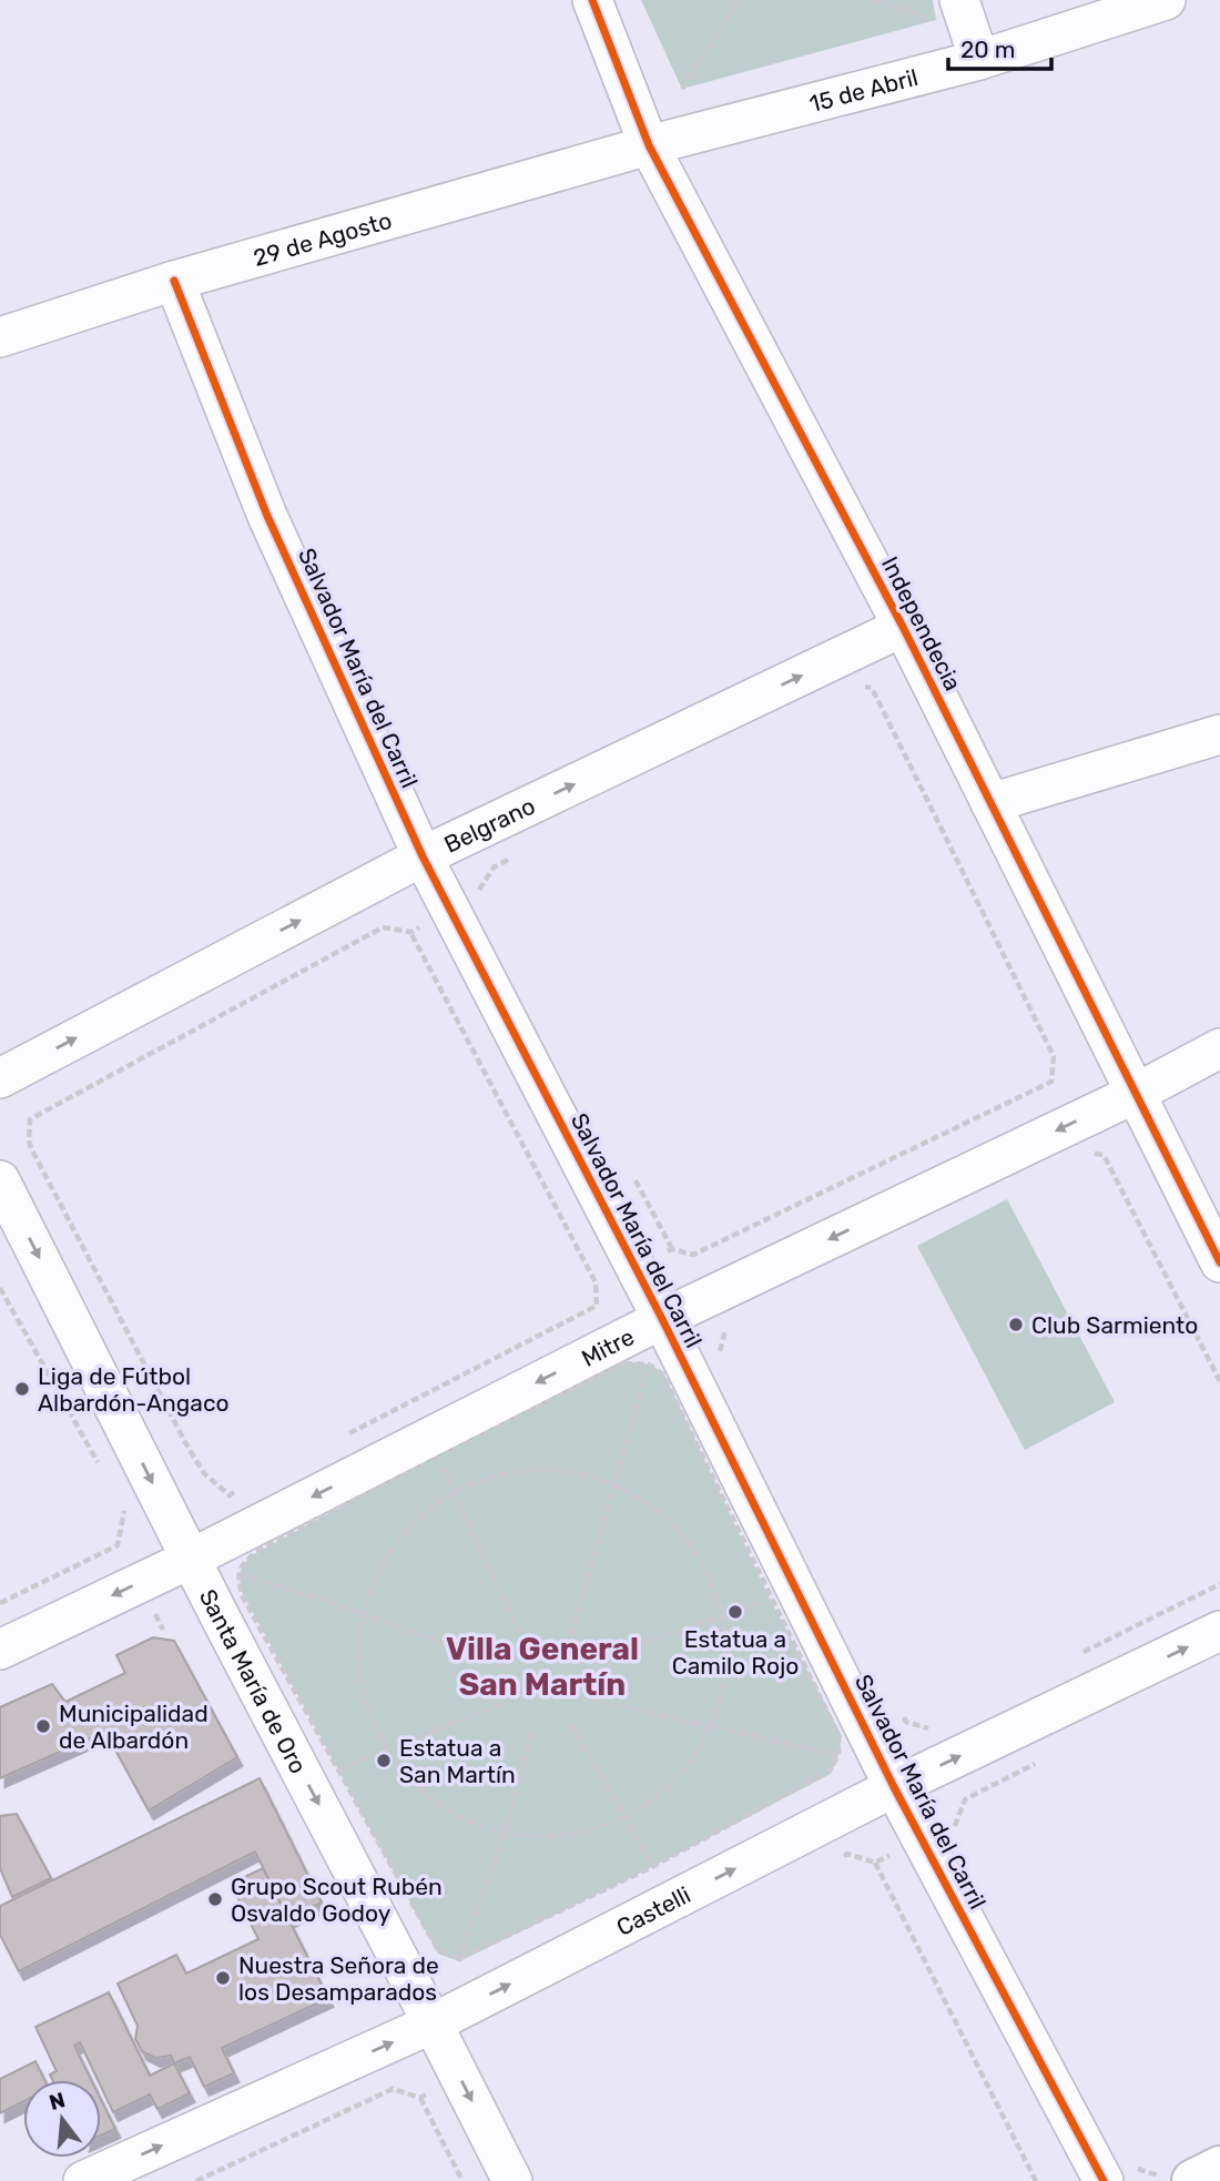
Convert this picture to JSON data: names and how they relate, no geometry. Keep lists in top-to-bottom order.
{
  "streets": {
    "street": [
      "15 de Abril",
      "29 de Agosto",
      "Independecia",
      "Salvador María del Carril",
      "Belgrano",
      "Mitre",
      "Santa María de Oro",
      "Castelli"
    ]
  },
  "crossings": [
    ["15 de Abril", "29 de Agosto"],
    ["15 de Abril", "Independecia"],
    ["29 de Agosto", "Independecia"],
    ["29 de Agosto", "Salvador María del Carril"],
    ["Independecia", "Belgrano"],
    ["Independecia", "Mitre"],
    ["Salvador María del Carril", "Belgrano"],
    ["Salvador María del Carril", "Mitre"],
    ["Salvador María del Carril", "Castelli"],
    ["Mitre", "Santa María de Oro"],
    ["Santa María de Oro", "Castelli"]
  ],
  "one_way": [
    "Belgrano",
    "Mitre",
    "Santa María de Oro",
    "Castelli"
  ],
  "districts": ["Villa General San Martín"],
  "places": [
    "Club Sarmiento",
    "Liga de Fútbol Albardón-Angaco",
    "Estatua a Camilo Rojo",
    "Municipalidad de Albardón",
    "Estatua a San Martín",
    "Grupo Scout Rubén Osvaldo Godoy",
    "Nuestra Señora de los Desamparados"
  ],
  "scale_bar": "20 m",
  "north": "top"
}
